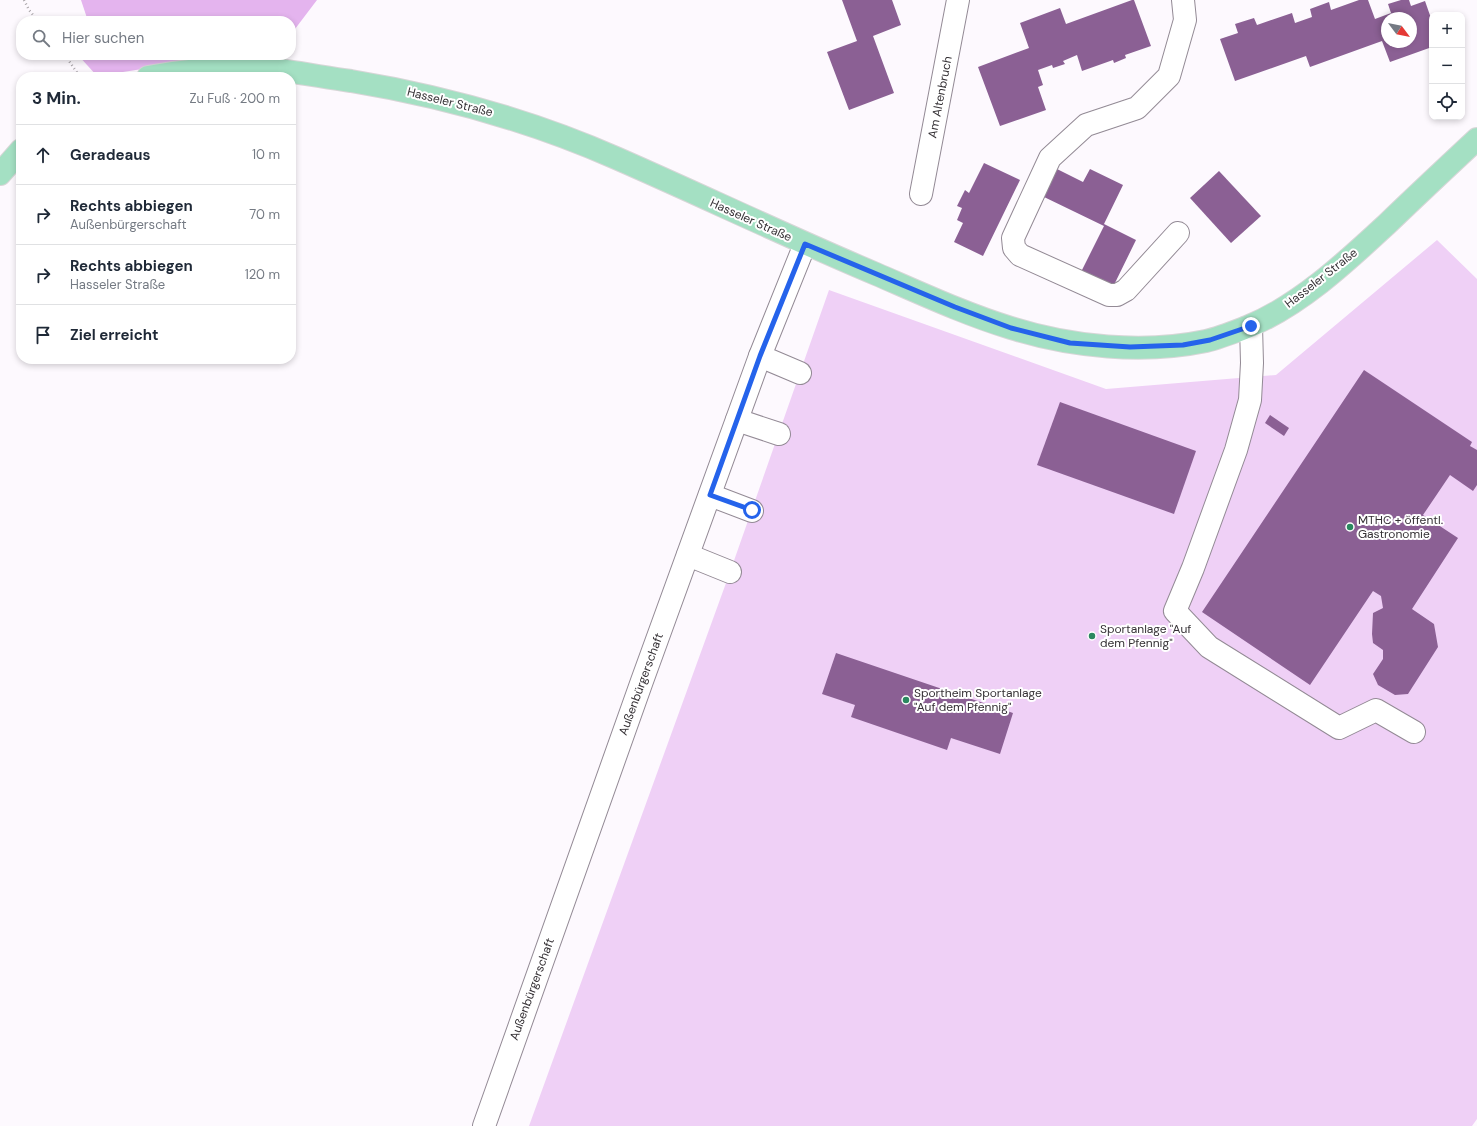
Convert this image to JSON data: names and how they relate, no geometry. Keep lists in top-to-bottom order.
{
  "streets": {
    "main road": ["Hasseler Straße"],
    "street": ["Am Altenbruch", "Außenbürgerschaft"]
  },
  "crossings": [
    ["Hasseler Straße", "Außenbürgerschaft"]
  ],
  "places": ["MTHC + öffentl. Gastronomie", "Sportanlage \"Auf dem Pfennig\"", "Sportheim Sportanlage \"Auf dem Pfennig\""],
  "north": "bottom right",
  "page": {
    "map_buttons": ["+", "−"],
    "search": "Hier suchen",
    "heading": ["3 Min.", "Zu Fuß · 200 m"],
    "list": [
      ["Geradeaus", "10 m"],
      ["Rechts abbiegen", "Außenbürgerschaft", "70 m"],
      ["Rechts abbiegen", "Hasseler Straße", "120 m"],
      "Ziel erreicht"
    ]
  }
}
